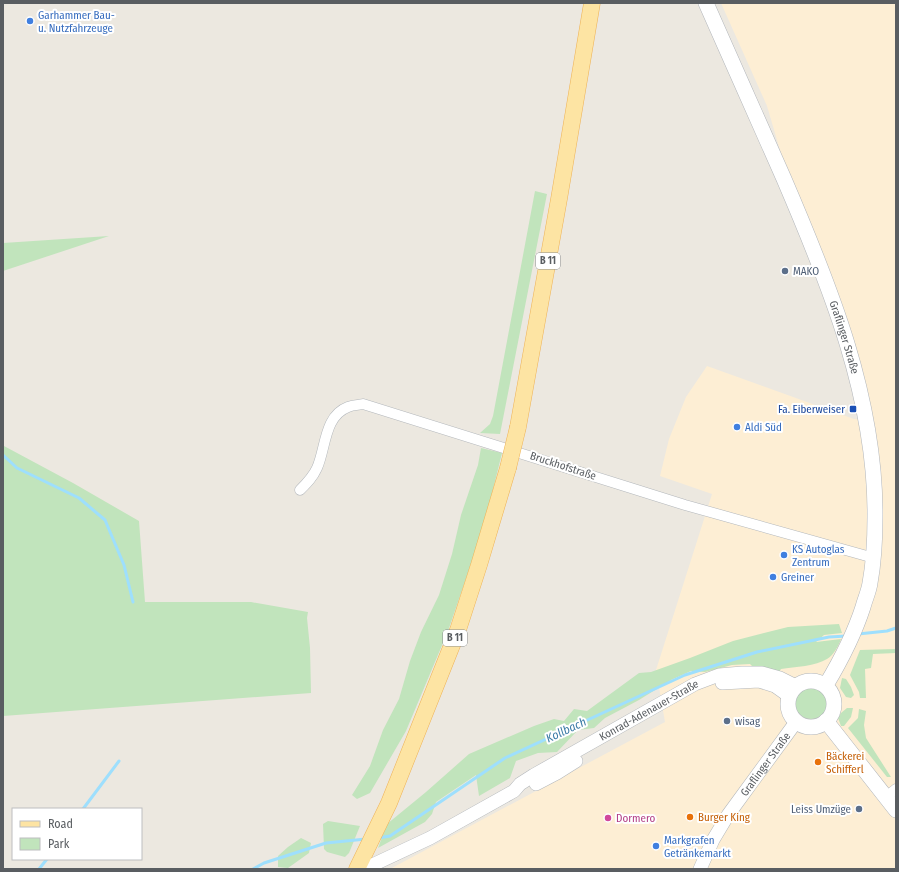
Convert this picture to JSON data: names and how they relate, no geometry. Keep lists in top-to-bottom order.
{
  "streets": {
    "main road": ["B 11", "Graflinger Straße"],
    "street": ["Bruckhofstraße", "Konrad-Adenauer-Straße"]
  },
  "crossings": [
    ["Graflinger Straße", "Bruckhofstraße"],
    ["Graflinger Straße", "Konrad-Adenauer-Straße"]
  ],
  "water": ["Kollbach"],
  "places": {
    "other": [
      "Garhammer Bau- u. Nutzfahrzeuge",
      "MAKO",
      "Aldi Süd",
      "KS Autoglas Zentrum",
      "Greiner",
      "wisag",
      "Bäckerei Schifferl",
      "Leiss Umzüge",
      "Burger King",
      "Dormero",
      "Markgrafen Getränkemarkt"
    ],
    "transit": ["Fa. Eiberweiser"]
  },
  "legend": ["Road", "Park"]
}
